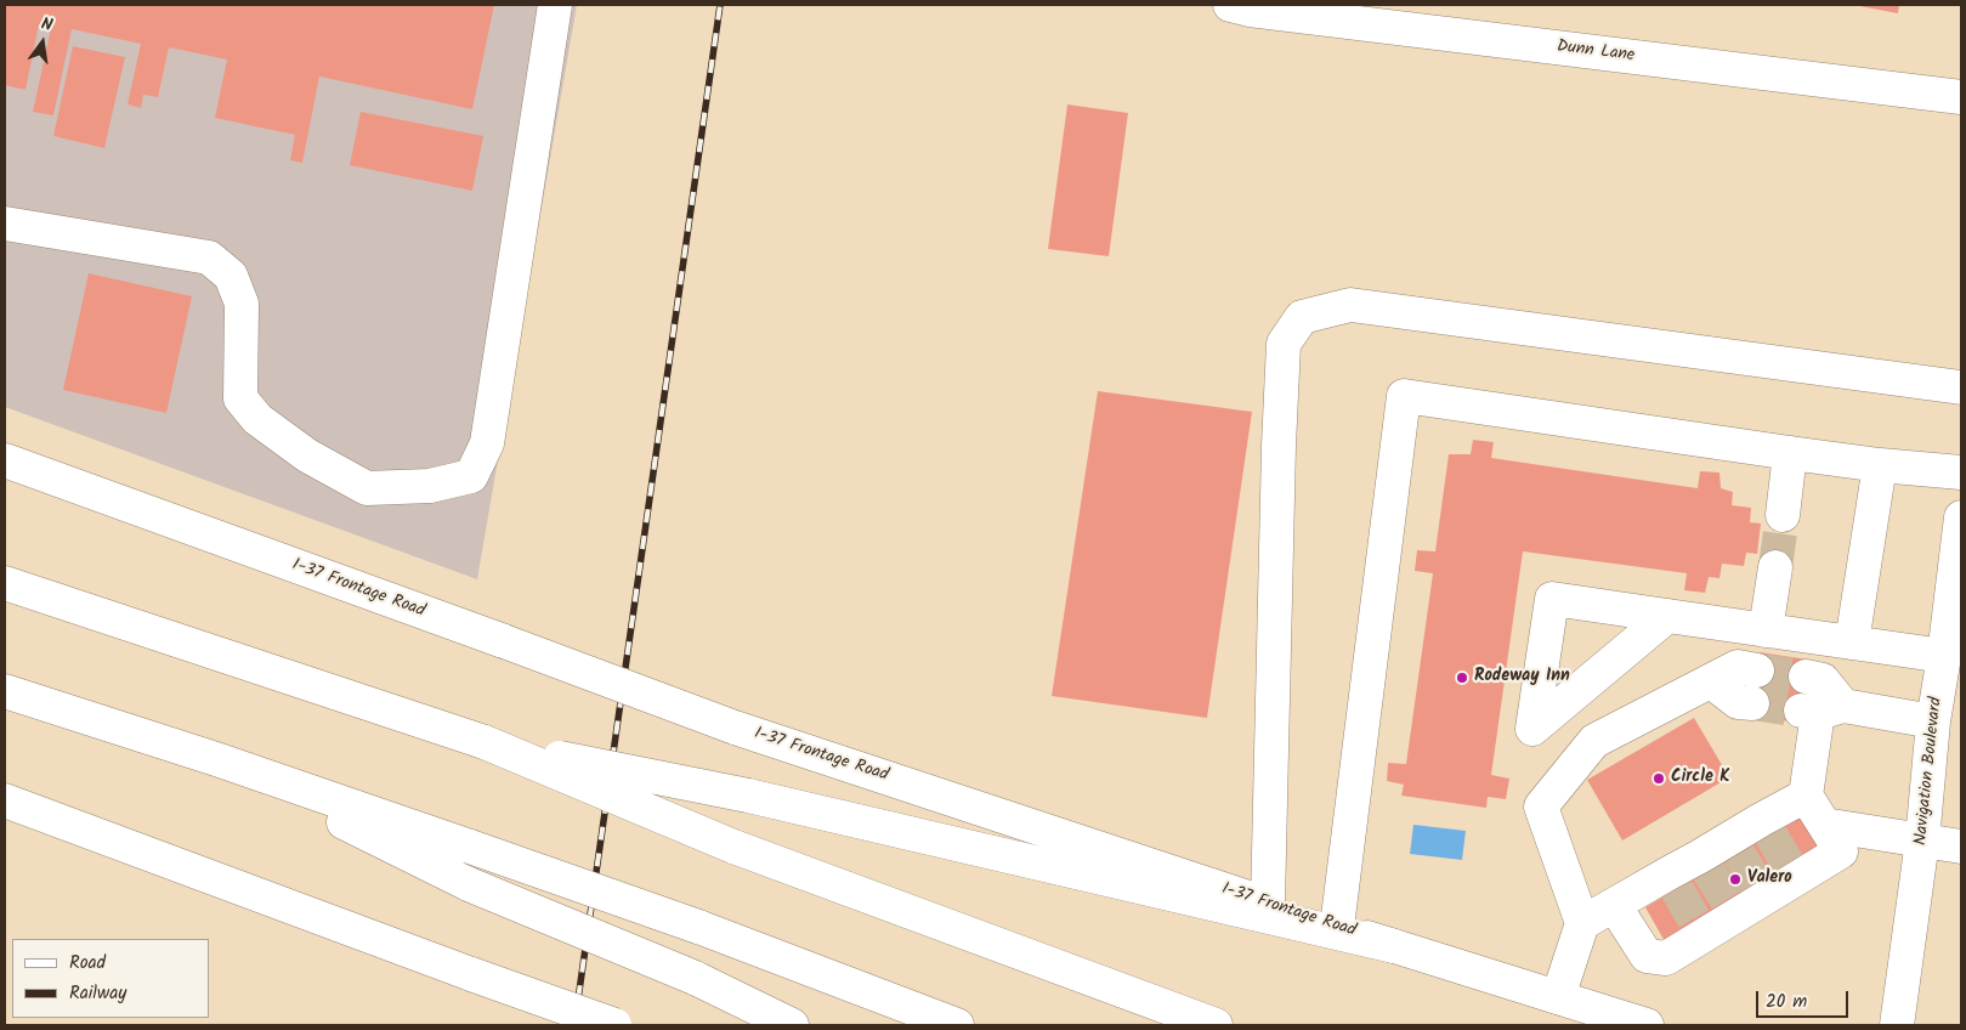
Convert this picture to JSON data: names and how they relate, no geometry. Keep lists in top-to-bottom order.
{
  "streets": {
    "main road": ["Dunn Lane", "I-37 Frontage Road", "Navigation Boulevard"]
  },
  "places": ["Rodeway Inn", "Circle K", "Valero"],
  "legend": ["Road", "Railway"],
  "scale_bar": "20 m",
  "north": "top"
}
